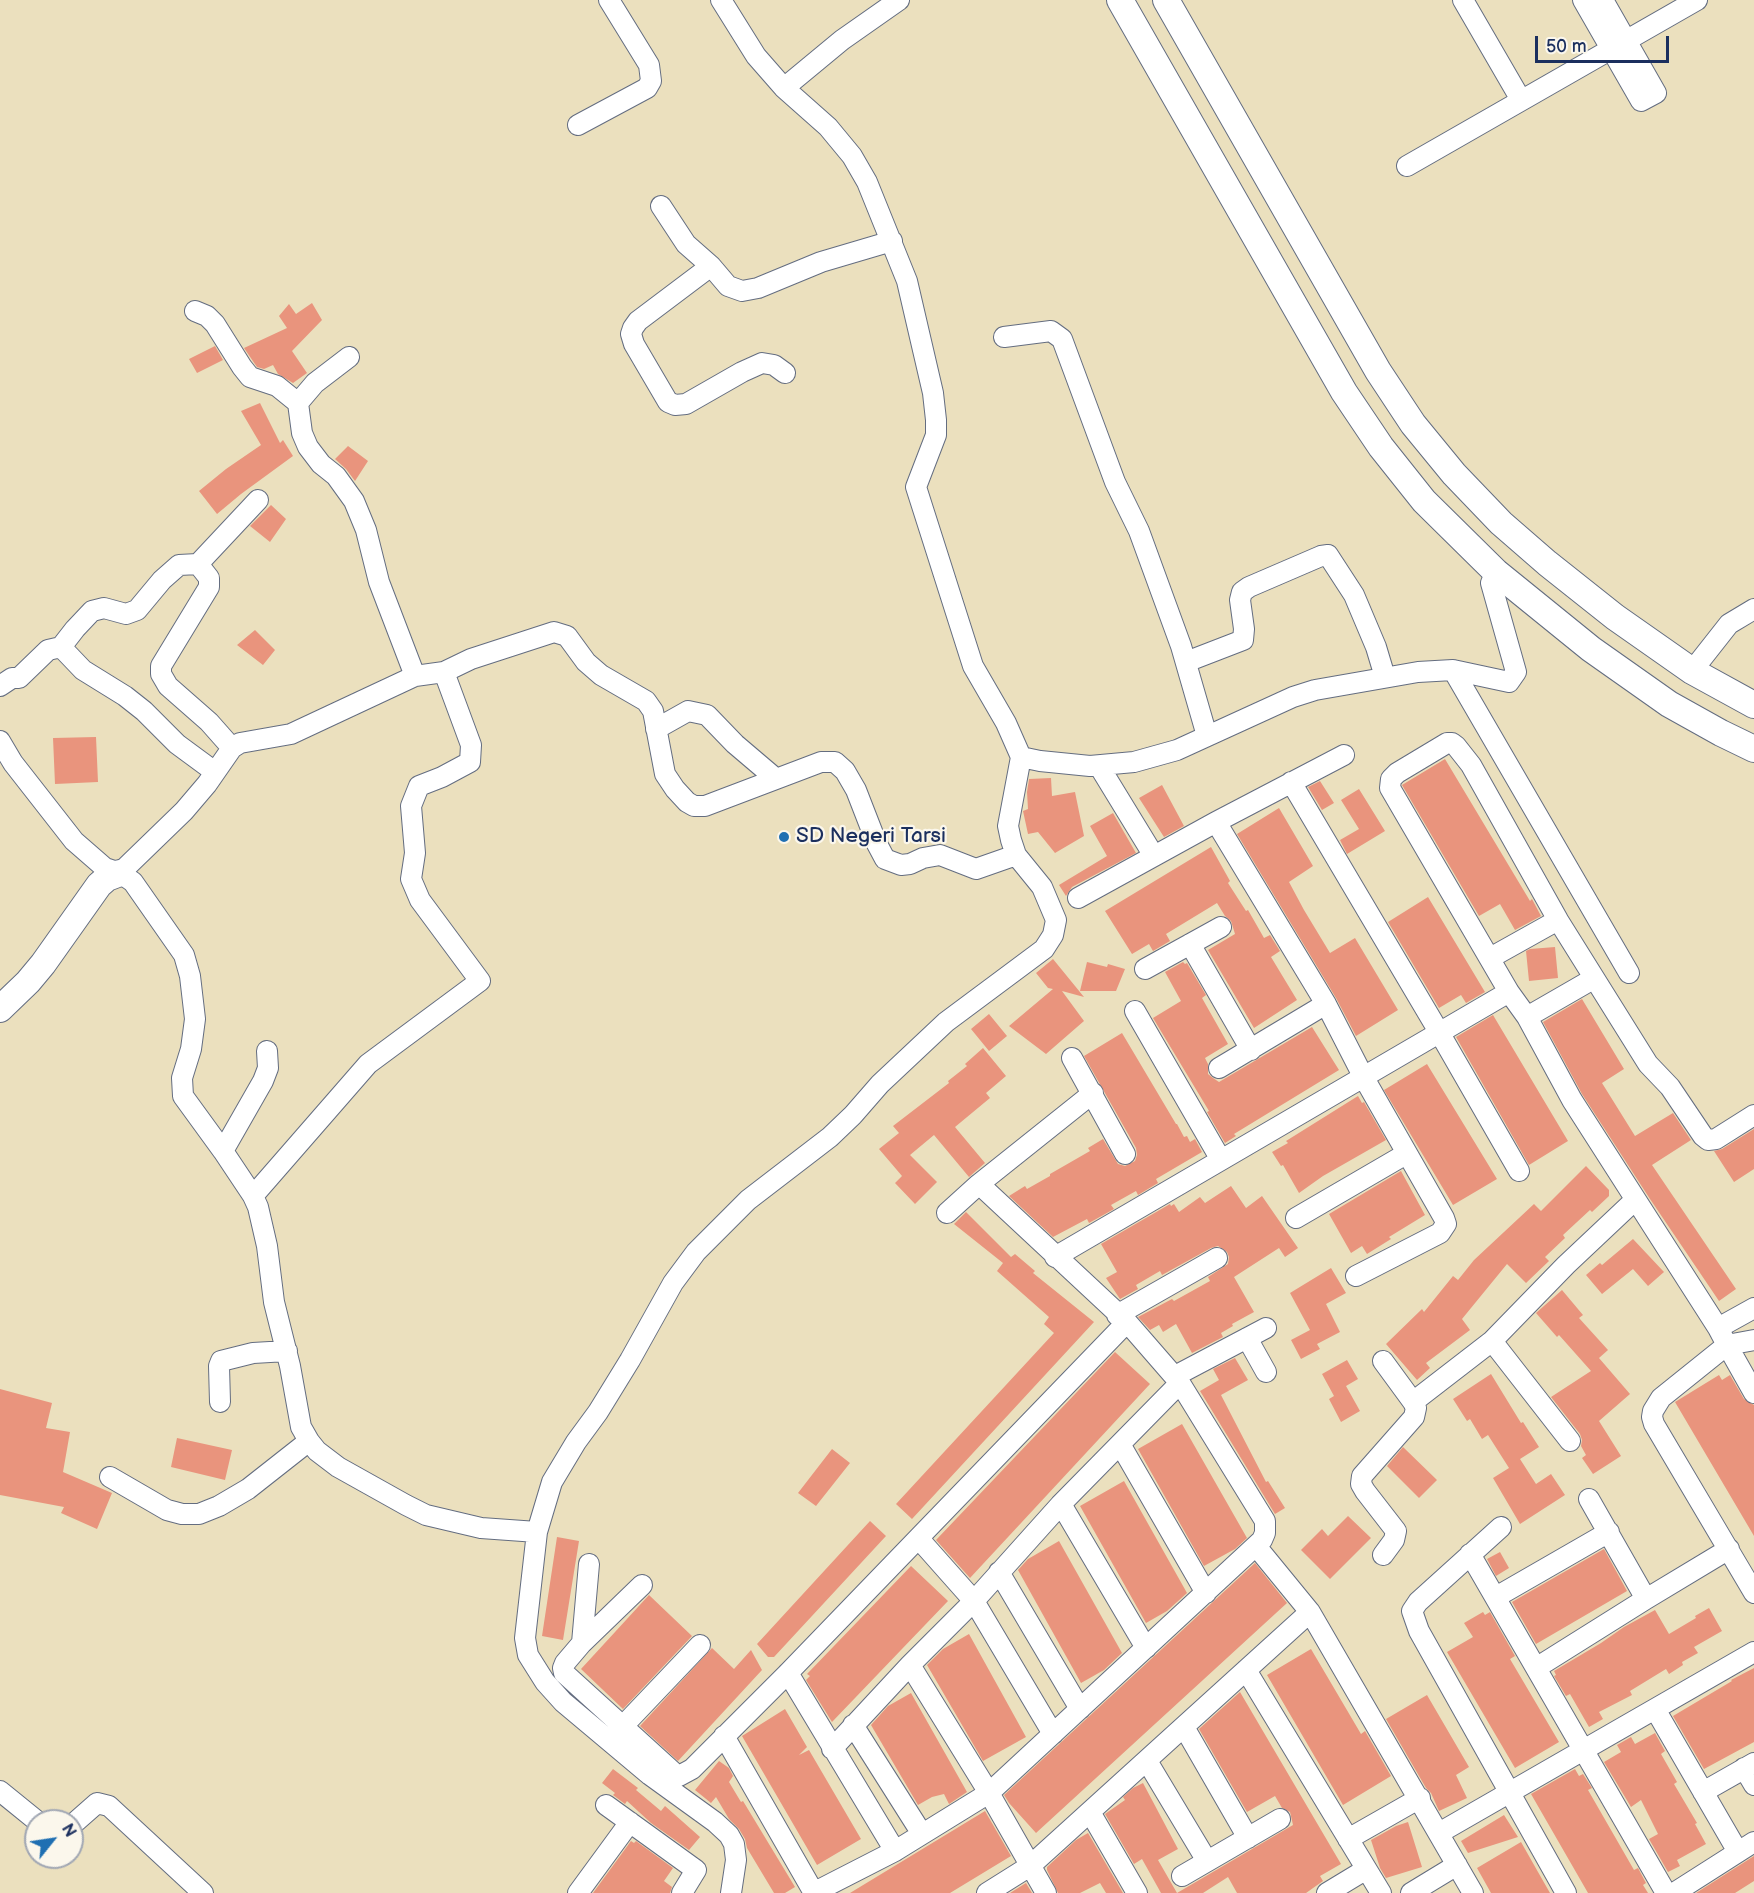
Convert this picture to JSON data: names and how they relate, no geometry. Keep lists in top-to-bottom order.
{
  "places": ["SD Negeri Tarsi"],
  "scale_bar": "50 m",
  "north": "top right"
}
